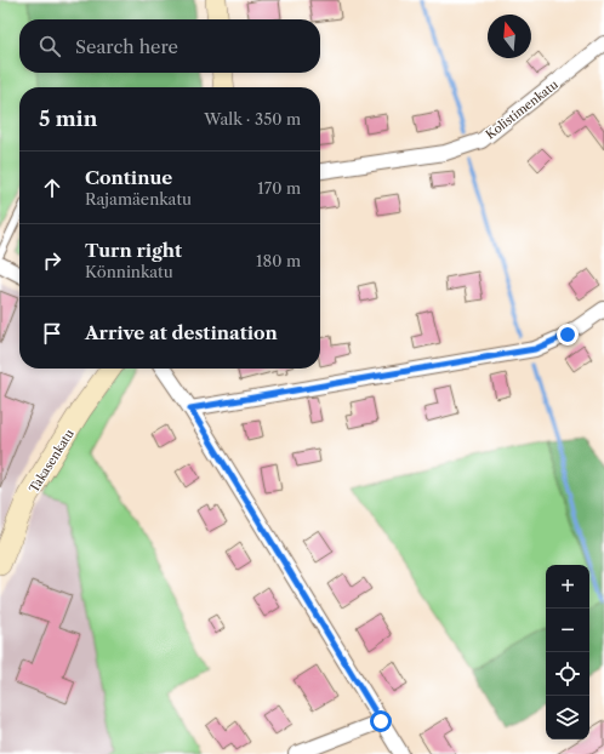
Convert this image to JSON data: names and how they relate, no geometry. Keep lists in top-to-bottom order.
{
  "streets": {
    "street": ["Kolistimenkatu", "Takasenkatu"]
  },
  "north": "top",
  "page": {
    "search": "Search here",
    "heading": ["5 min", "Walk · 350 m"],
    "list": [
      ["Continue", "Rajamäenkatu", "170 m"],
      ["Turn right", "Könninkatu", "180 m"],
      "Arrive at destination"
    ],
    "map_buttons": ["+", "−"]
  }
}
